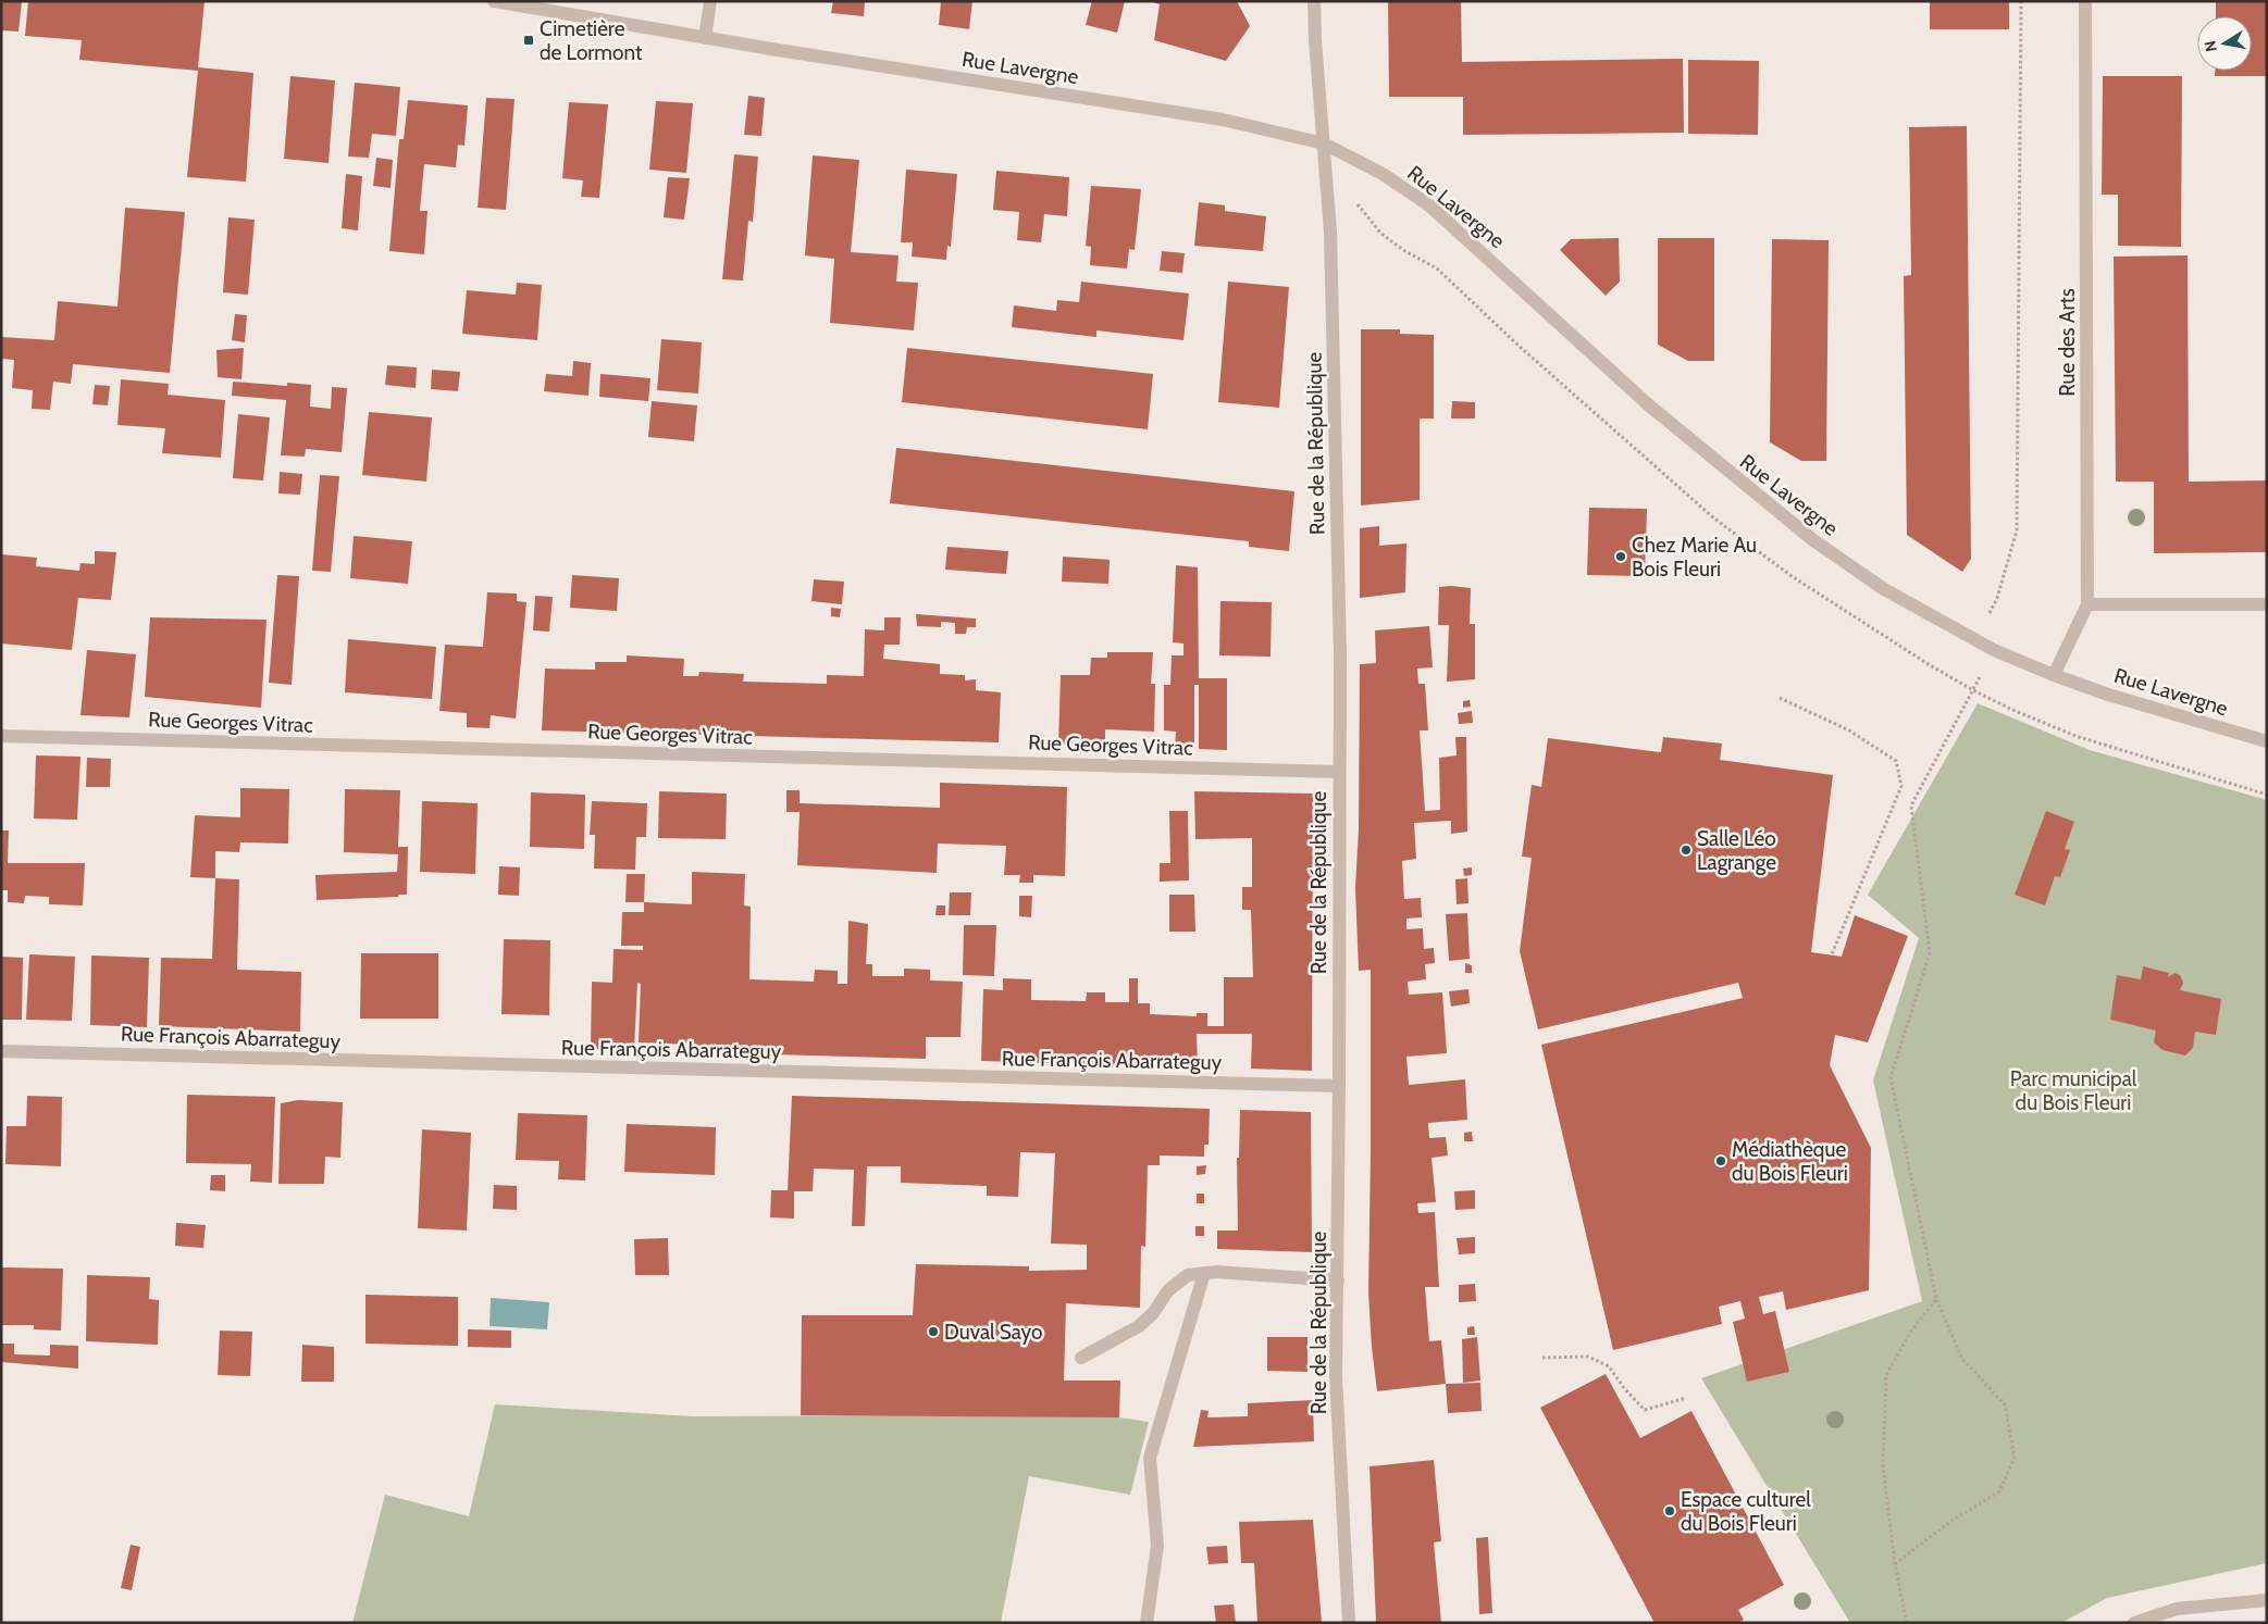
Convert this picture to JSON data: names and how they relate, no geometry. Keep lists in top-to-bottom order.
{
  "streets": {
    "street": [
      "Rue Lavergne",
      "Rue des Arts",
      "Rue de la République",
      "Rue Georges Vitrac",
      "Rue François Abarrateguy"
    ]
  },
  "crossings": [
    ["Rue Lavergne", "Rue des Arts"],
    ["Rue Lavergne", "Rue de la République"],
    ["Rue de la République", "Rue Georges Vitrac"],
    ["Rue de la République", "Rue François Abarrateguy"]
  ],
  "parks": ["Parc municipal du Bois Fleuri"],
  "places": {
    "transit": ["Cimetière de Lormont"],
    "other": [
      "Chez Marie Au Bois Fleuri",
      "Salle Léo Lagrange",
      "Médiathèque du Bois Fleuri",
      "Duval Sayo",
      "Espace culturel du Bois Fleuri"
    ]
  },
  "north": "left"
}
